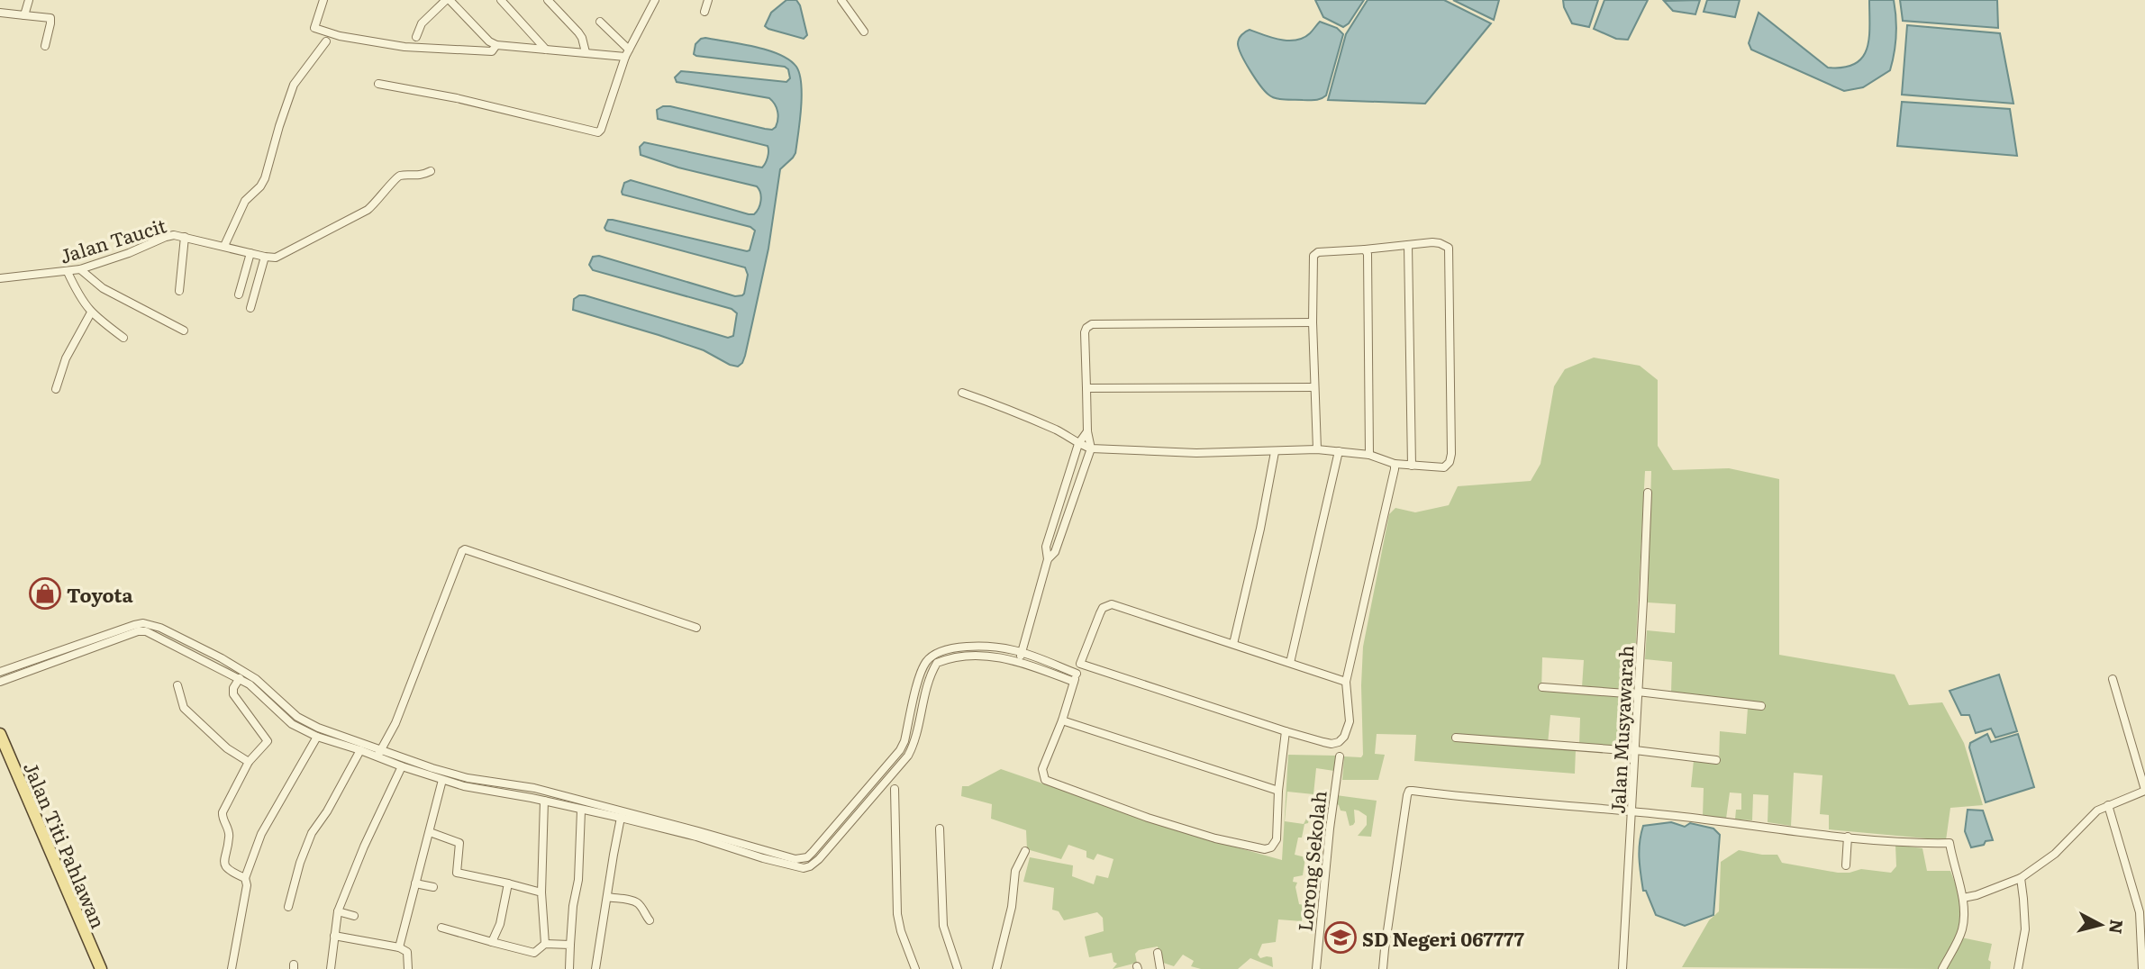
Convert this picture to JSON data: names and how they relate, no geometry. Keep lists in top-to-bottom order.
{
  "streets": {
    "main road": ["Jalan Titi Pahlawan"],
    "street": ["Jalan Taucit", "Jalan Musyawarah", "Lorong Sekolah"]
  },
  "places": {
    "shop": ["Toyota"],
    "school or university": ["SD Negeri 067777"]
  },
  "north": "right"
}
